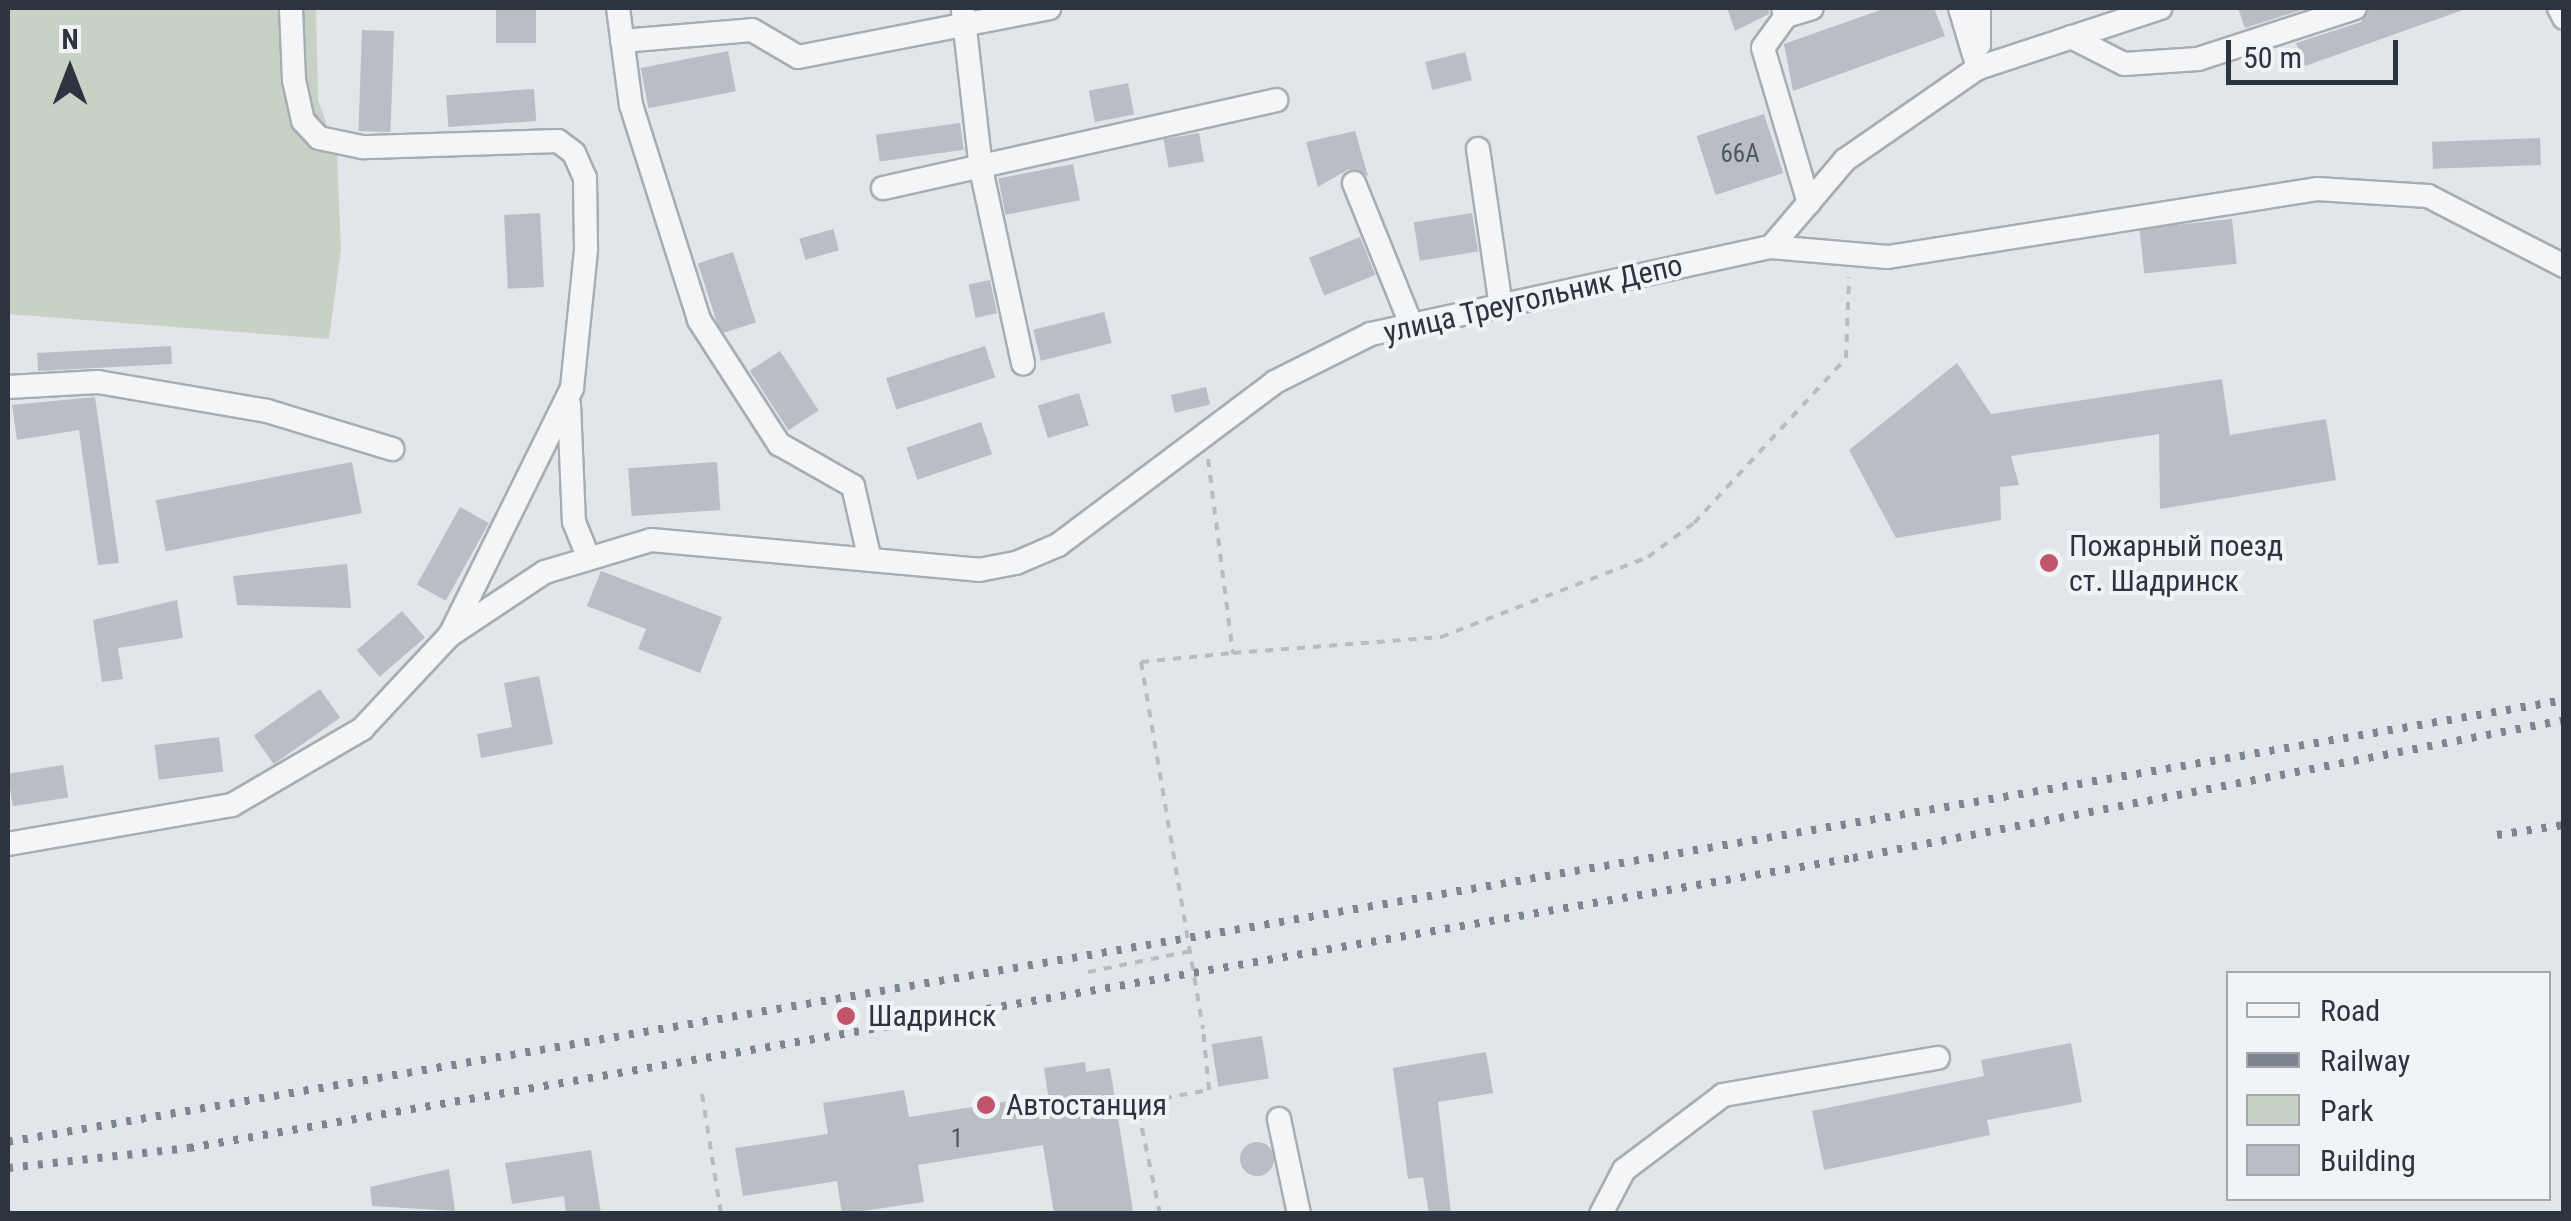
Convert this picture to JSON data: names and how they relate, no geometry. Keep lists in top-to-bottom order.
{
  "streets": {
    "street": ["улица Треугольник Депо"]
  },
  "places": ["Пожарный поезд ст. Шадринск", "Шадринск", "Автостанция"],
  "house_numbers": ["66А", "1"],
  "legend": [
    "Road",
    "Railway",
    "Park",
    "Building"
  ],
  "scale_bar": "50 m",
  "north": "top"
}
